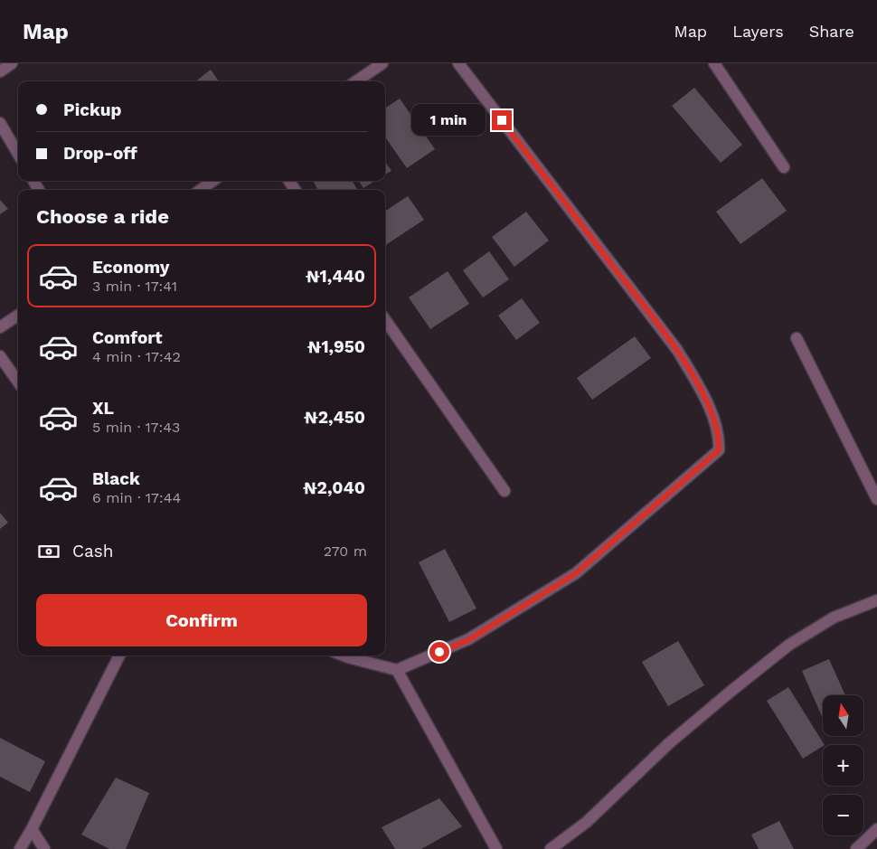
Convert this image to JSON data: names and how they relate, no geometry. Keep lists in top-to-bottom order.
{
  "north": "top",
  "page": {
    "header": "Map",
    "nav": ["Map", "Layers", "Share"],
    "banner": ["Pickup", "Drop-off"],
    "bubble": "1 min",
    "heading": "Choose a ride",
    "list": [
      {
        "name": "Economy",
        "note": "3 min · 17:41",
        "value": "₦1,440"
      },
      {
        "name": "Comfort",
        "note": "4 min · 17:42",
        "value": "₦1,950"
      },
      {
        "name": "XL",
        "note": "5 min · 17:43",
        "value": "₦2,450"
      },
      {
        "name": "Black",
        "note": "6 min · 17:44",
        "value": "₦2,040"
      }
    ],
    "pay": ["Cash", "270 m"],
    "buttons": "Confirm",
    "map_buttons": ["+", "−"]
  }
}
